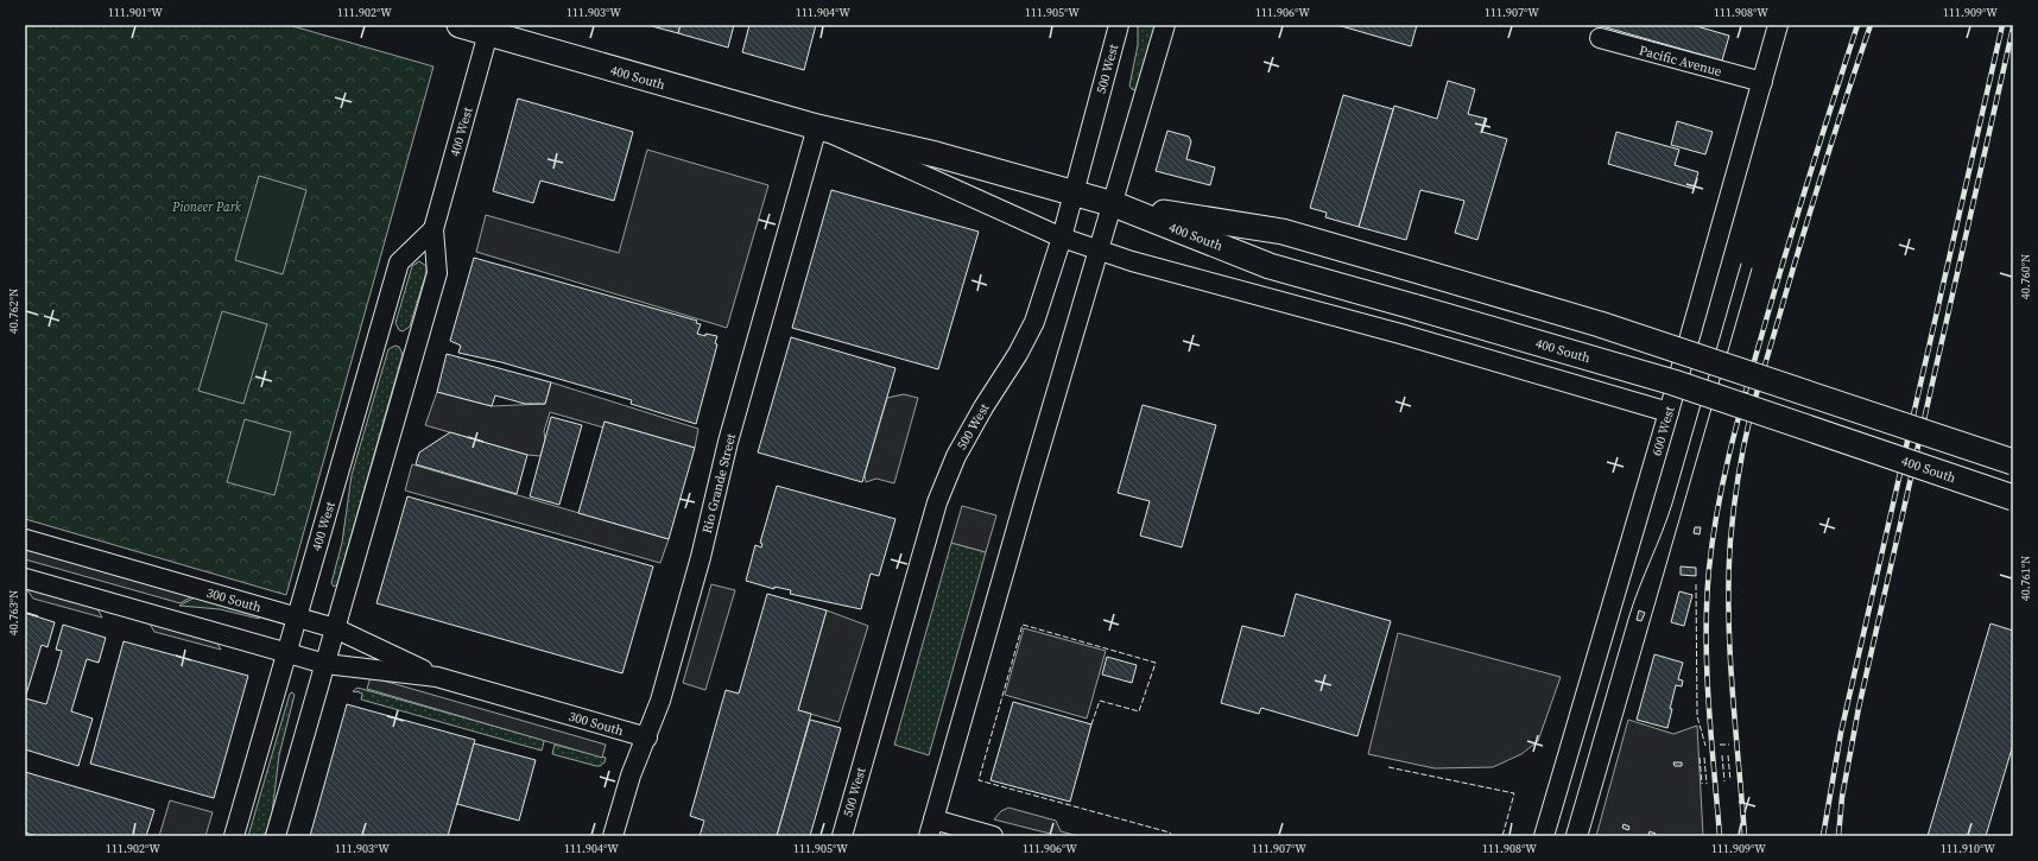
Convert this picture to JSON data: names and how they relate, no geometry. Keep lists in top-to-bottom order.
{
  "streets": {
    "main road": ["400 South"],
    "street": [
      "Pacific Avenue",
      "500 West",
      "400 West",
      "600 West",
      "Rio Grande Street",
      "300 South"
    ]
  },
  "crossings": [
    ["Pacific Avenue", "600 West"],
    ["500 West", "400 South"],
    ["400 South", "400 West"],
    ["400 South", "600 West"],
    ["400 South", "Rio Grande Street"],
    ["400 West", "300 South"],
    ["Rio Grande Street", "300 South"]
  ],
  "parks": ["Pioneer Park"],
  "coordinates": [
    "111.901°W",
    "111.902°W",
    "111.903°W",
    "111.904°W",
    "111.905°W",
    "111.906°W",
    "111.907°W",
    "111.908°W",
    "111.909°W",
    "40.760°N",
    "40.762°N",
    "40.761°N",
    "40.763°N",
    "111.910°W"
  ]
}
